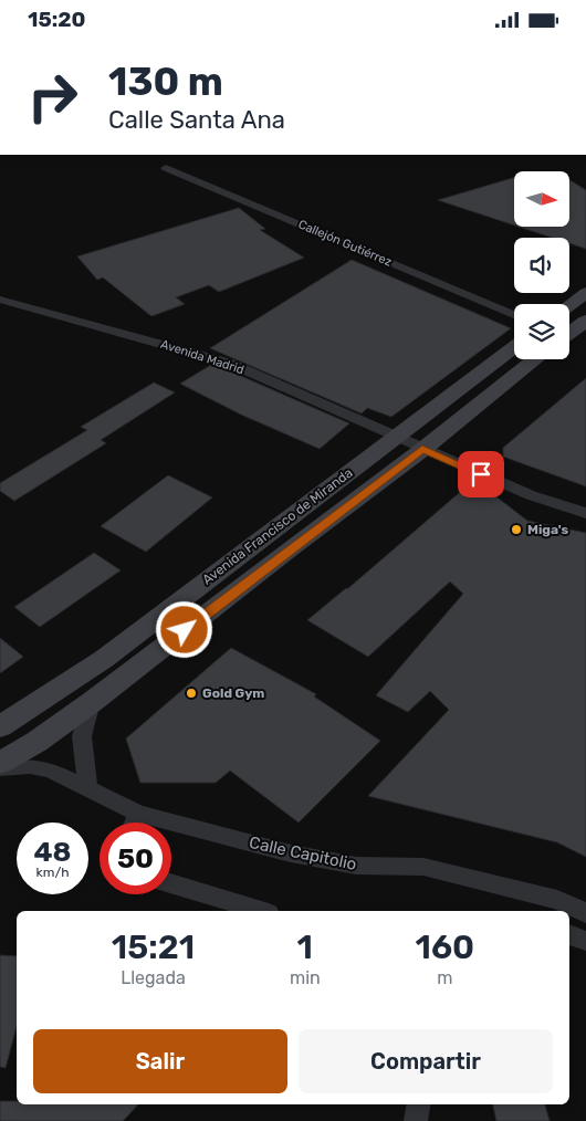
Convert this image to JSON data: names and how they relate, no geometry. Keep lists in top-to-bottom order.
{
  "streets": {
    "main road": ["Avenida Francisco de Miranda"],
    "street": ["Callejón Gutiérrez", "Avenida Madrid", "Calle Capitolio"]
  },
  "crossings": [
    ["Avenida Madrid", "Avenida Francisco de Miranda"]
  ],
  "places": ["Miga's", "Gold Gym"],
  "north": "right",
  "page": {
    "status": "15:20",
    "turn": ["130 m", "Calle Santa Ana"],
    "speed": "48 km/h",
    "limit": "50",
    "eta": [
      "15:21",
      "Llegada",
      "1",
      "min",
      "160",
      "m"
    ],
    "buttons": ["Salir", "Compartir"]
  }
}
